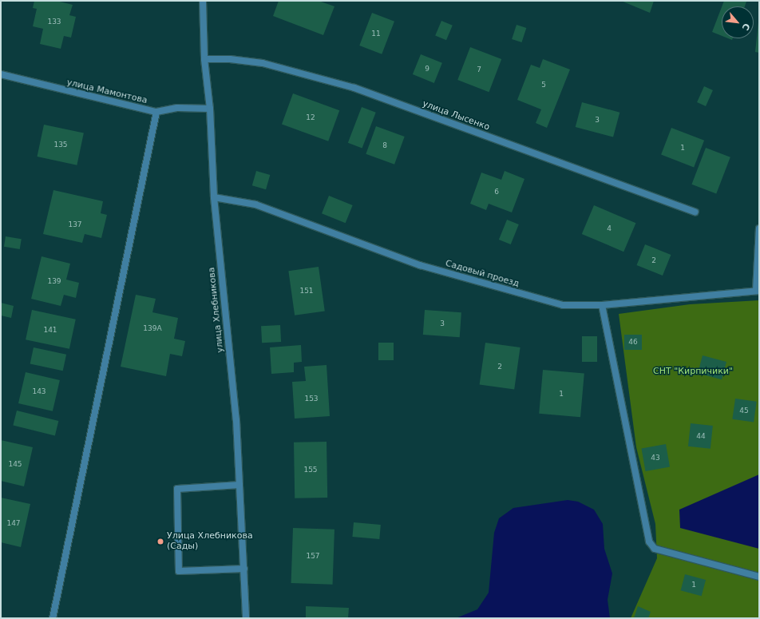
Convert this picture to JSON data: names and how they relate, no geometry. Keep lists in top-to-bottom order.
{
  "streets": {
    "street": [
      "улица Мамонтова",
      "улица Лысенко",
      "Садовый проезд",
      "улица Хлебникова"
    ]
  },
  "crossings": [
    ["улица Мамонтова", "улица Хлебникова"],
    ["улица Лысенко", "улица Хлебникова"],
    ["Садовый проезд", "улица Хлебникова"]
  ],
  "parks": ["СНТ \"Кирпичики\""],
  "places": ["Улица Хлебникова (Сады)"],
  "house_numbers": [
    "133",
    "11",
    "9",
    "7",
    "5",
    "12",
    "3",
    "135",
    "8",
    "1",
    "6",
    "137",
    "4",
    "2",
    "139",
    "151",
    "3",
    "139А",
    "141",
    "46",
    "2",
    "143",
    "1",
    "153",
    "45",
    "44",
    "43",
    "145",
    "155",
    "147",
    "157",
    "1"
  ],
  "north": "bottom right"
}
